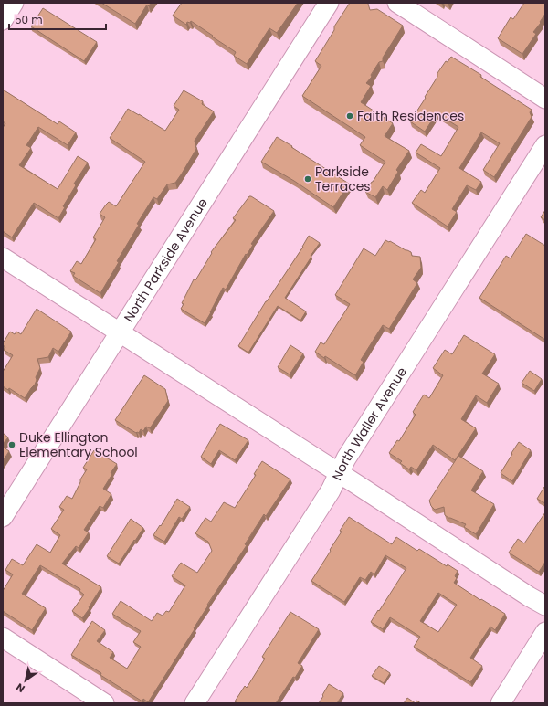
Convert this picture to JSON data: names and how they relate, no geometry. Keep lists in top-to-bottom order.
{
  "streets": {
    "street": ["North Parkside Avenue", "North Waller Avenue"]
  },
  "places": ["Faith Residences", "Parkside Terraces", "Duke Ellington Elementary School"],
  "scale_bar": "50 m",
  "north": "bottom left"
}
